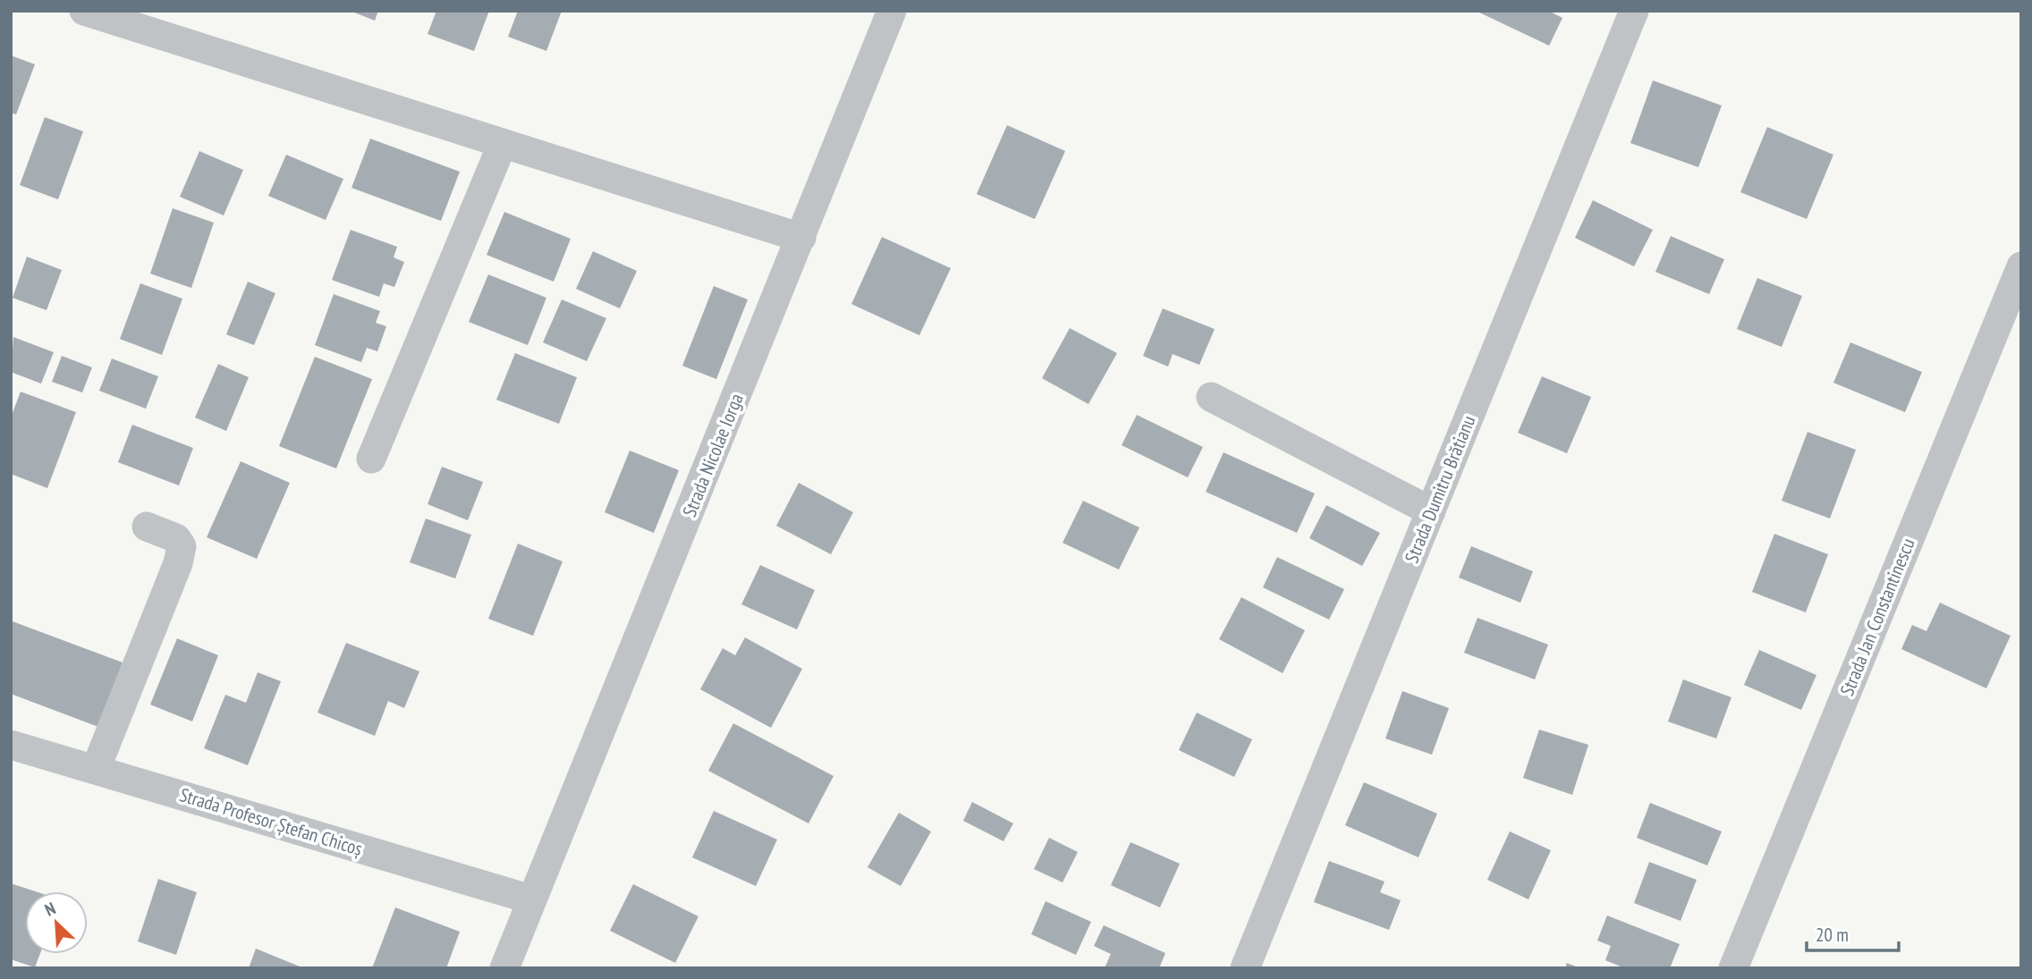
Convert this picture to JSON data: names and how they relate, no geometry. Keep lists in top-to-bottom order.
{
  "streets": {
    "street": [
      "Strada Nicolae Iorga",
      "Strada Dumitru Brătianu",
      "Strada Jan Constantinescu",
      "Strada Profesor Ștefan Chicoș"
    ]
  },
  "crossings": [
    ["Strada Nicolae Iorga", "Strada Profesor Ștefan Chicoș"]
  ],
  "scale_bar": "20 m",
  "north": "top left"
}
